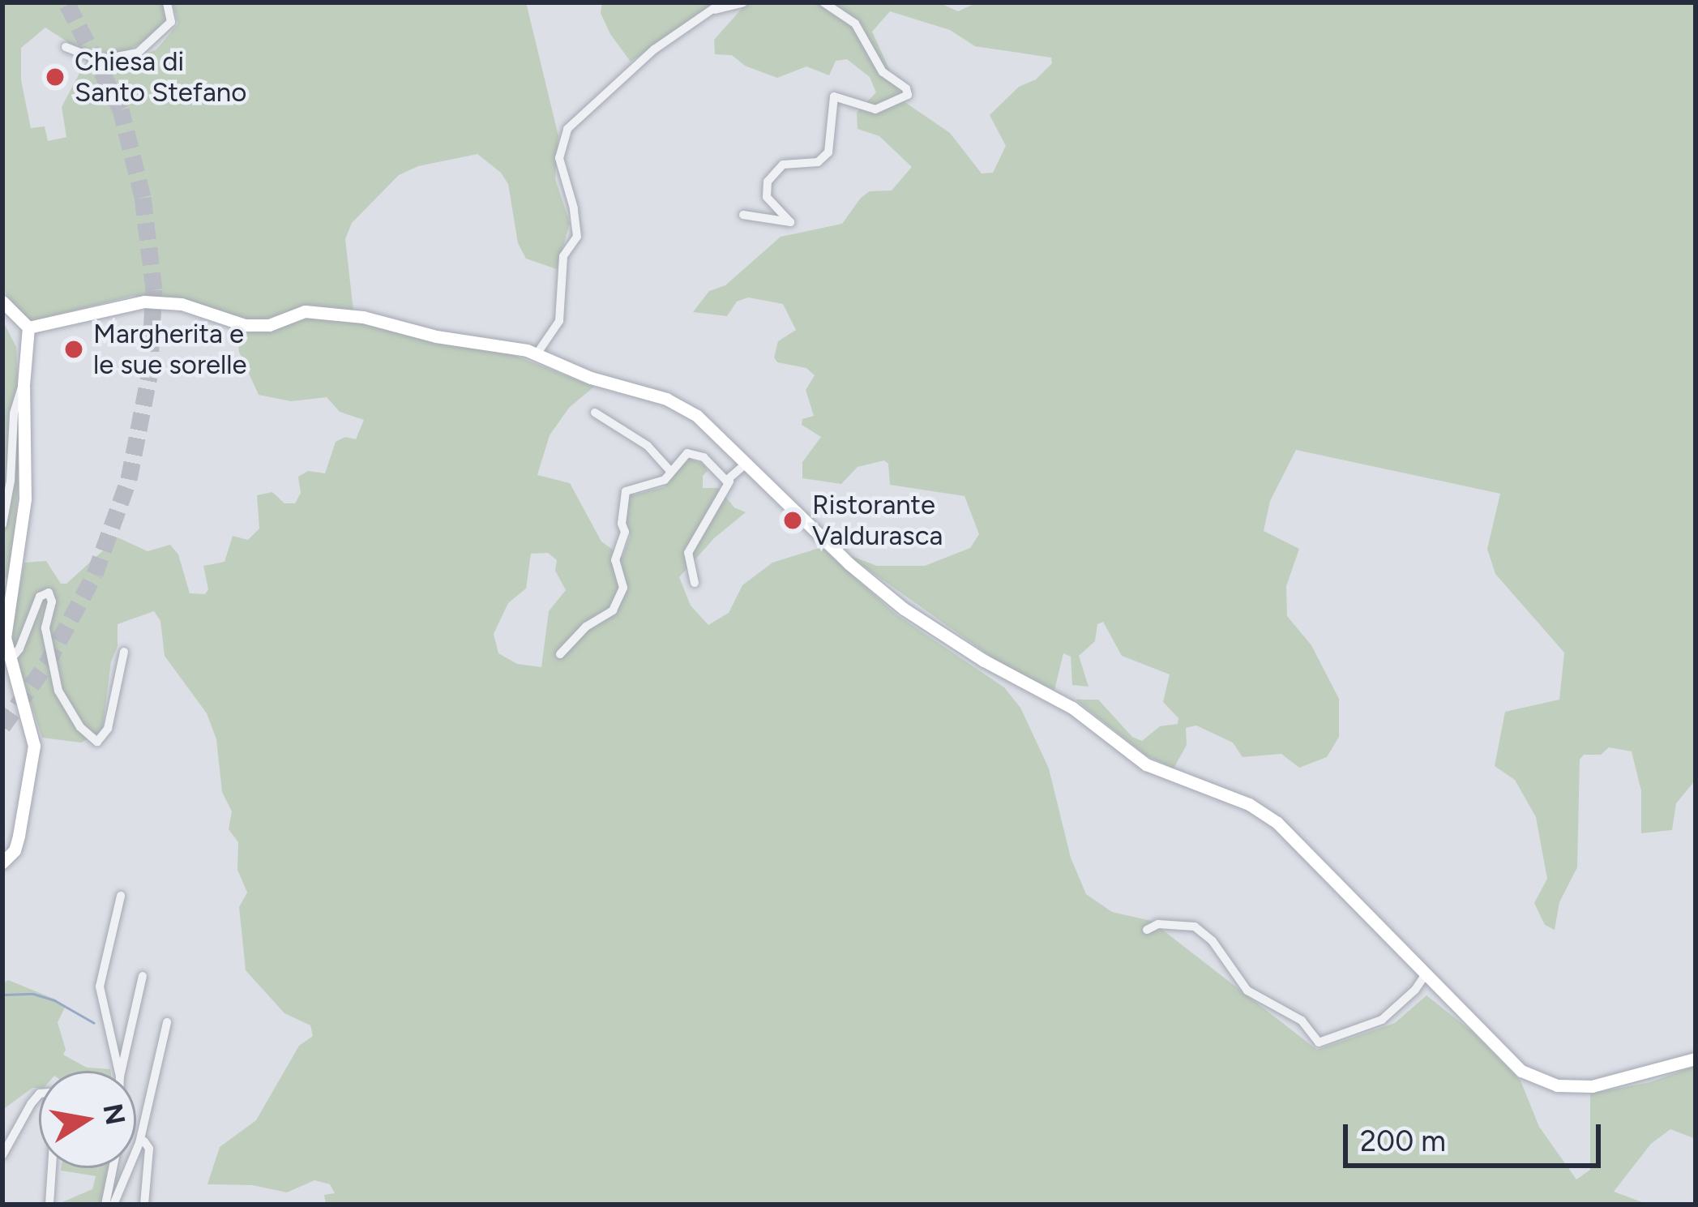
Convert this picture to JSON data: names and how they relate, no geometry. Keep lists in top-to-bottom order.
{
  "places": ["Chiesa di Santo Stefano", "Margherita e le sue sorelle", "Ristorante Valdurasca"],
  "scale_bar": "200 m",
  "north": "right"
}
